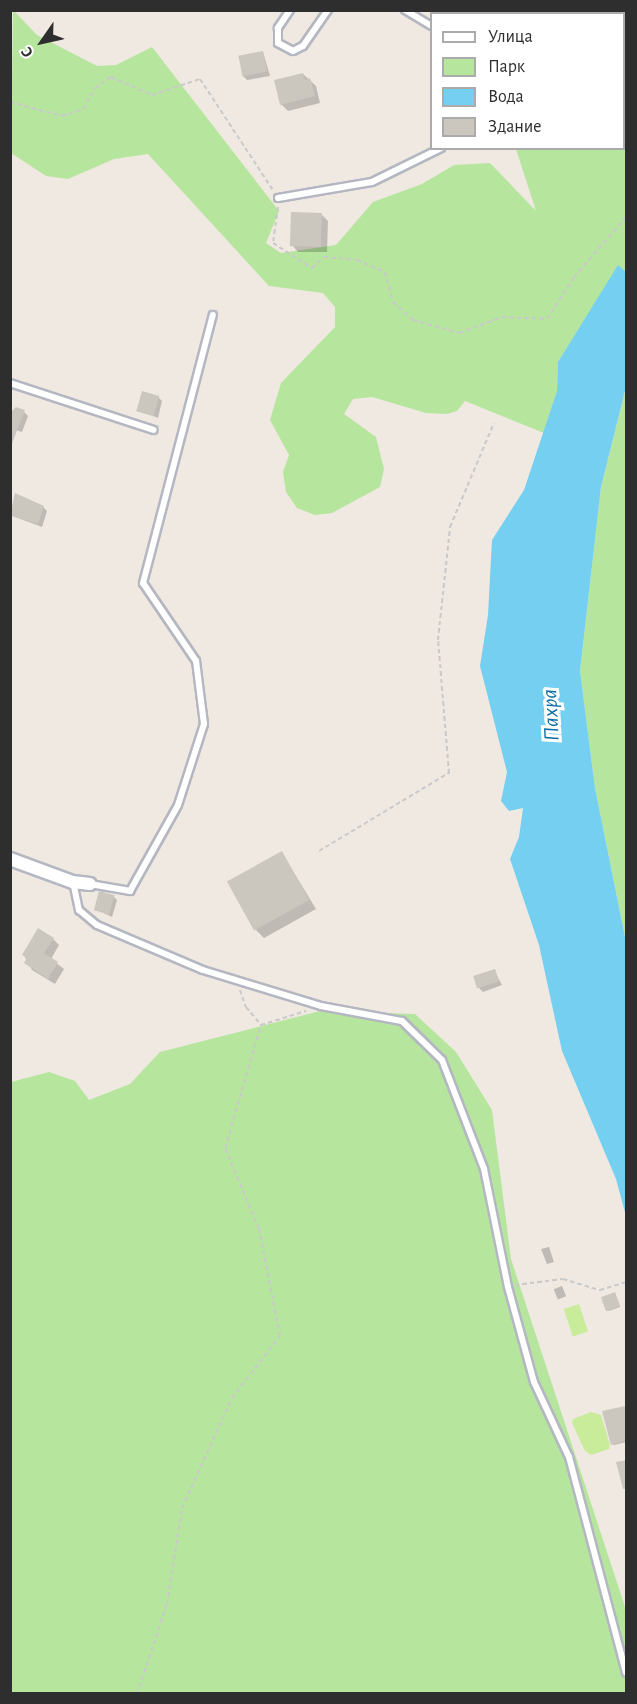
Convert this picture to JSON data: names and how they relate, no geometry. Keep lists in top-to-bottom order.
{
  "water": ["Пахра"],
  "legend": [
    "Улица",
    "Парк",
    "Вода",
    "Здание"
  ],
  "north": "bottom left"
}
